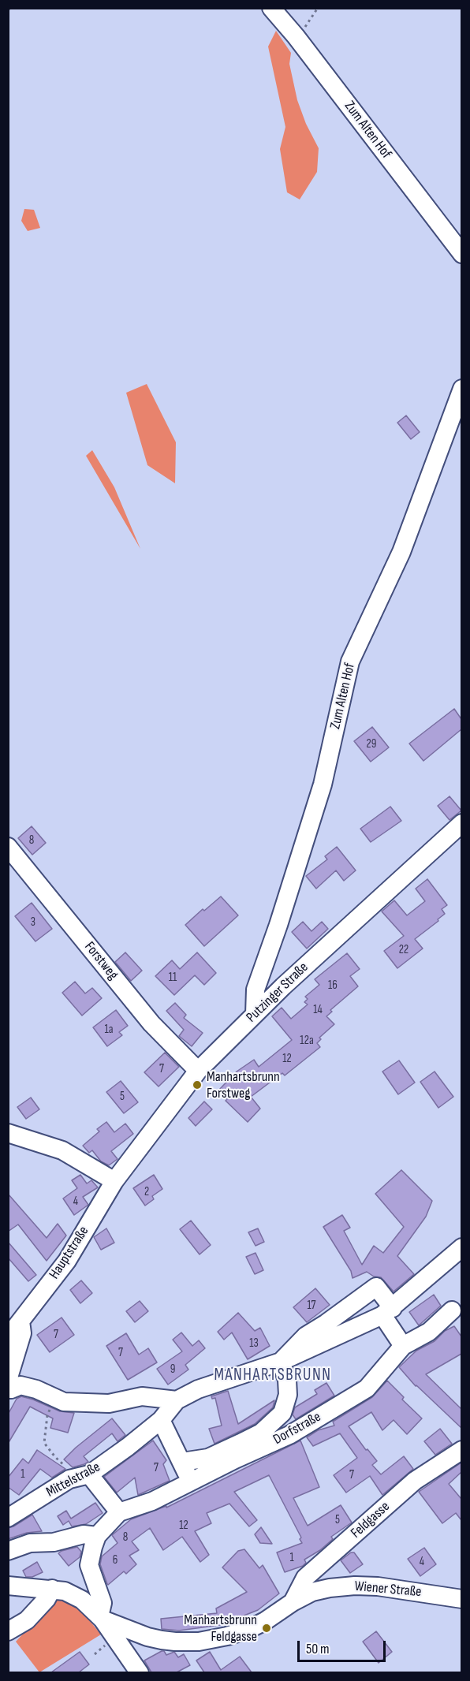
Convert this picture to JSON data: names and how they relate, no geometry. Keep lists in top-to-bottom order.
{
  "streets": {
    "street": [
      "Zum Alten Hof",
      "Forstweg",
      "Putzinger Straße",
      "Hauptstraße",
      "Dorfstraße",
      "Mittelstraße",
      "Feldgasse",
      "Wiener Straße"
    ]
  },
  "crossings": [
    ["Zum Alten Hof", "Putzinger Straße"],
    ["Forstweg", "Putzinger Straße"],
    ["Putzinger Straße", "Hauptstraße"],
    ["Dorfstraße", "Mittelstraße"],
    ["Dorfstraße", "Wiener Straße"],
    ["Feldgasse", "Wiener Straße"]
  ],
  "districts": ["MANHARTSBRUNN"],
  "places": ["Manhartsbrunn Forstweg", "Manhartsbrunn Feldgasse"],
  "house_numbers": [
    "29",
    "8",
    "3",
    "22",
    "11",
    "16",
    "14",
    "1a",
    "12a",
    "12",
    "7",
    "5",
    "2",
    "4",
    "17",
    "7",
    "13",
    "7",
    "9",
    "7",
    "1",
    "7",
    "5",
    "12",
    "8",
    "1",
    "6",
    "4"
  ],
  "scale_bar": "50 m"
}
